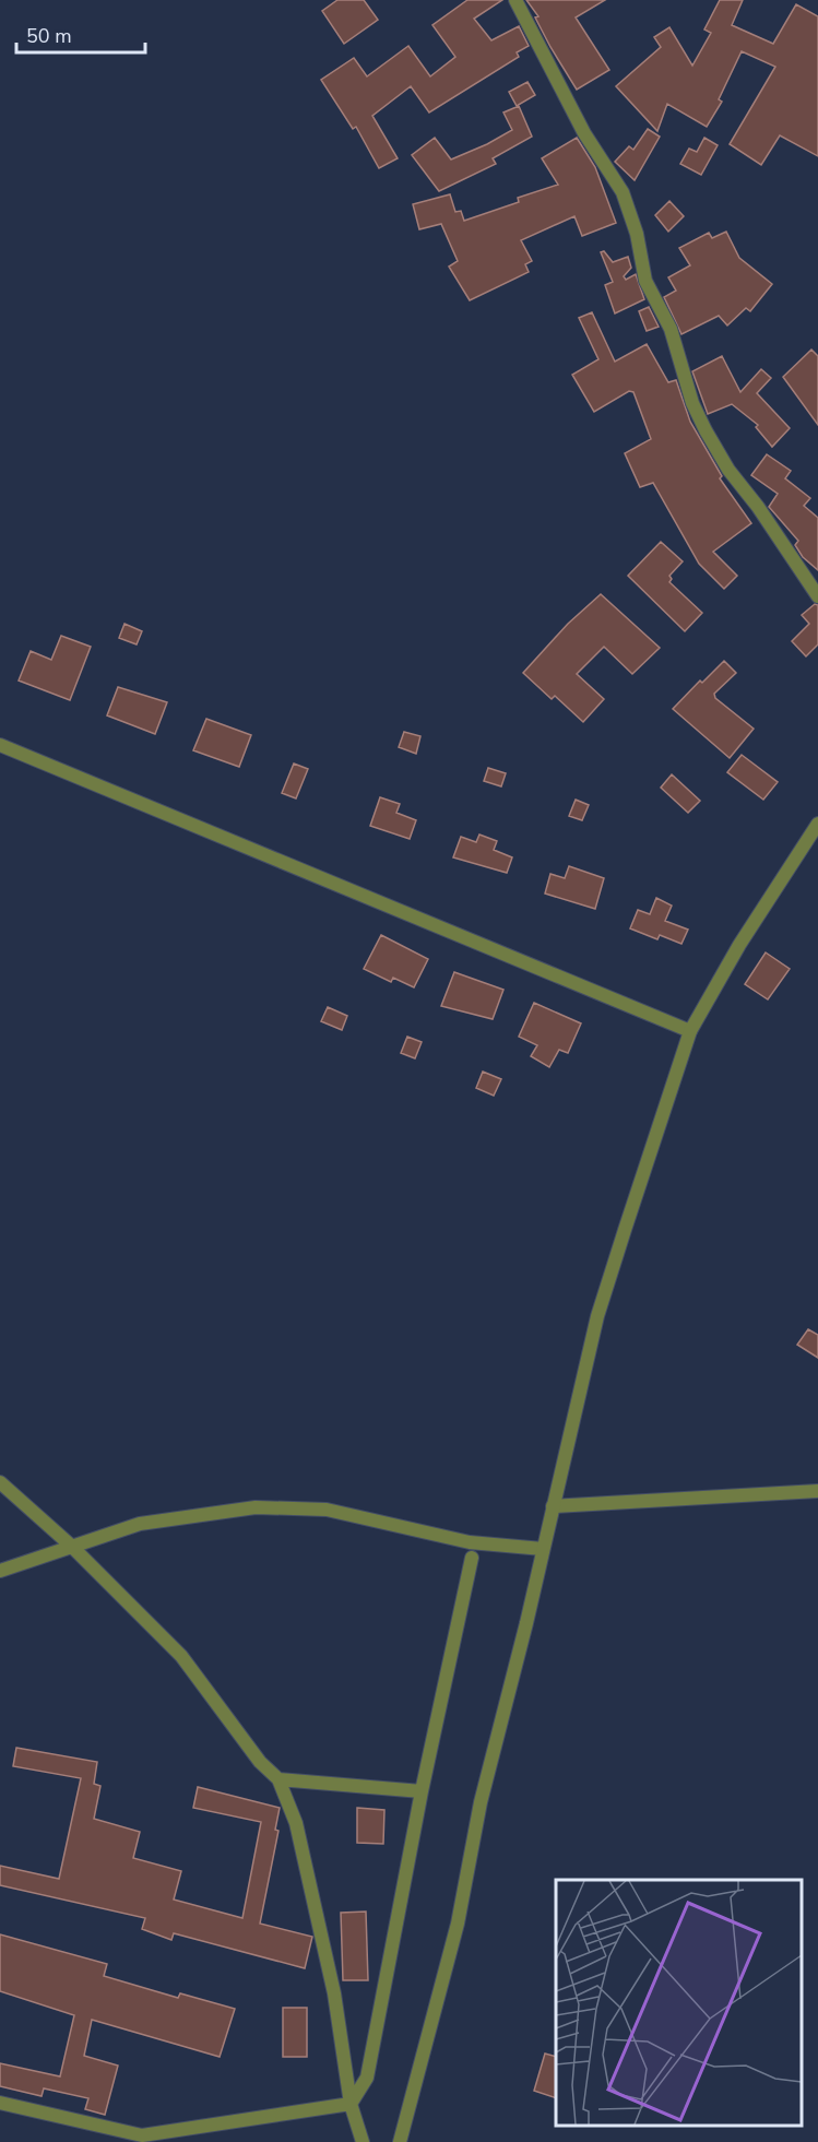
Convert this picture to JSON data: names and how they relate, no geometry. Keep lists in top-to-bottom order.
{
  "scale_bar": "50 m"
}
